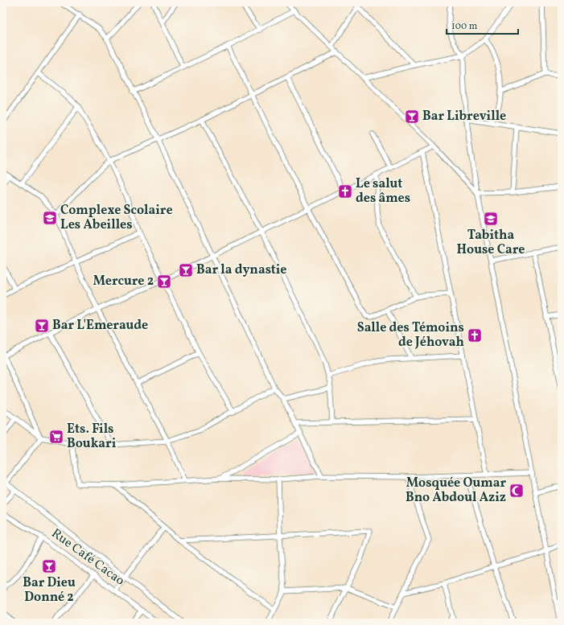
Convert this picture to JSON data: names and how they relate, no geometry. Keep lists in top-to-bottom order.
{
  "streets": {
    "street": ["Rue Café Cacao"]
  },
  "places": {
    "bar": [
      "Bar Libreville",
      "Bar la dynastie",
      "Mercure 2",
      "Bar L'Emeraude",
      "Bar Dieu Donné 2"
    ],
    "church": ["Le salut des âmes", "Salle des Témoins de Jéhovah"],
    "school or university": ["Complexe Scolaire Les Abeilles", "Tabitha House Care"],
    "supermarket": ["Ets. Fils Boukari"],
    "mosque": ["Mosquée Oumar Bno Abdoul Aziz"]
  },
  "scale_bar": "100 m"
}
